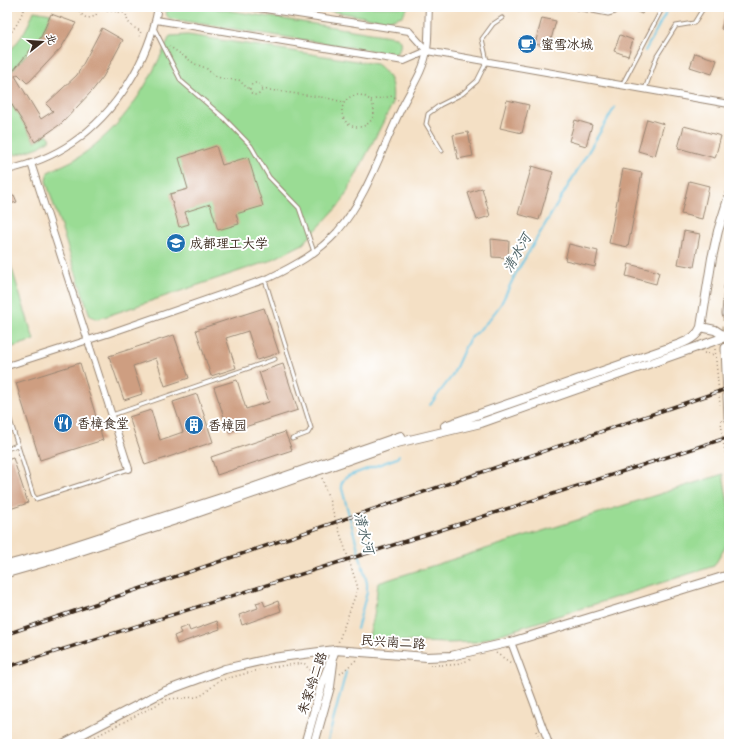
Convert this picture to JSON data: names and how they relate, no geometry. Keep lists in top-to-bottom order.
{
  "streets": {
    "street": ["民兴南二路", "朱家岭二路"]
  },
  "crossings": [
    ["民兴南二路", "朱家岭二路"]
  ],
  "water": ["清水河"],
  "places": {
    "cafe": ["蜜雪冰城"],
    "school or university": ["成都理工大学"],
    "restaurant": ["香樟食堂"],
    "building": ["香樟园"]
  },
  "north": "right"
}
